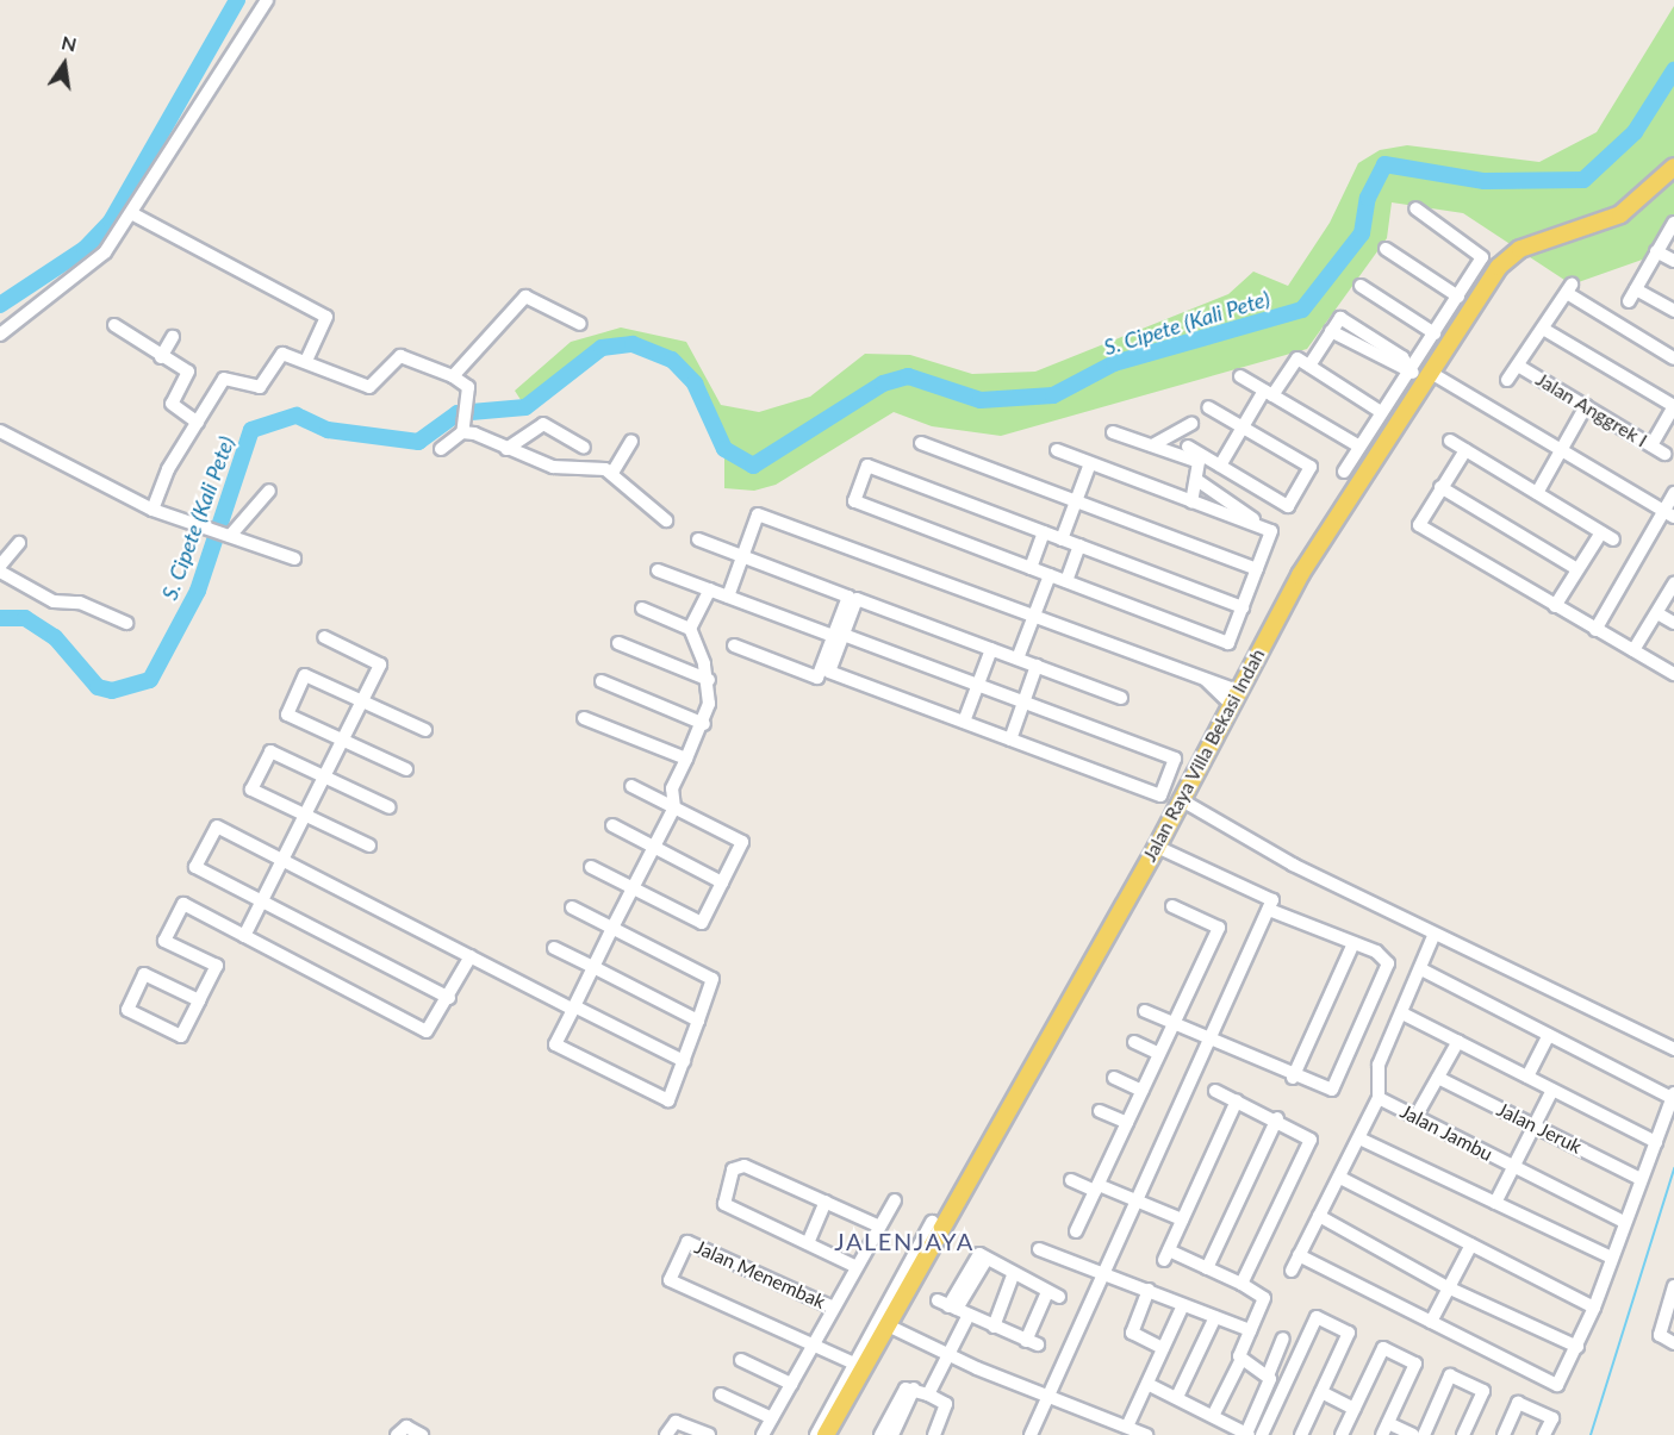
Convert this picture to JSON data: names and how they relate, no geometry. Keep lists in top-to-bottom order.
{
  "streets": {
    "main road": ["Jalan Raya Villa Bekasi Indah"],
    "street": [
      "Jalan Anggrek I",
      "Jalan Jeruk",
      "Jalan Jambu",
      "Jalan Menembak"
    ]
  },
  "districts": ["JALENJAYA"],
  "water": ["S. Cipete (Kali Pete)"],
  "north": "top"
}
